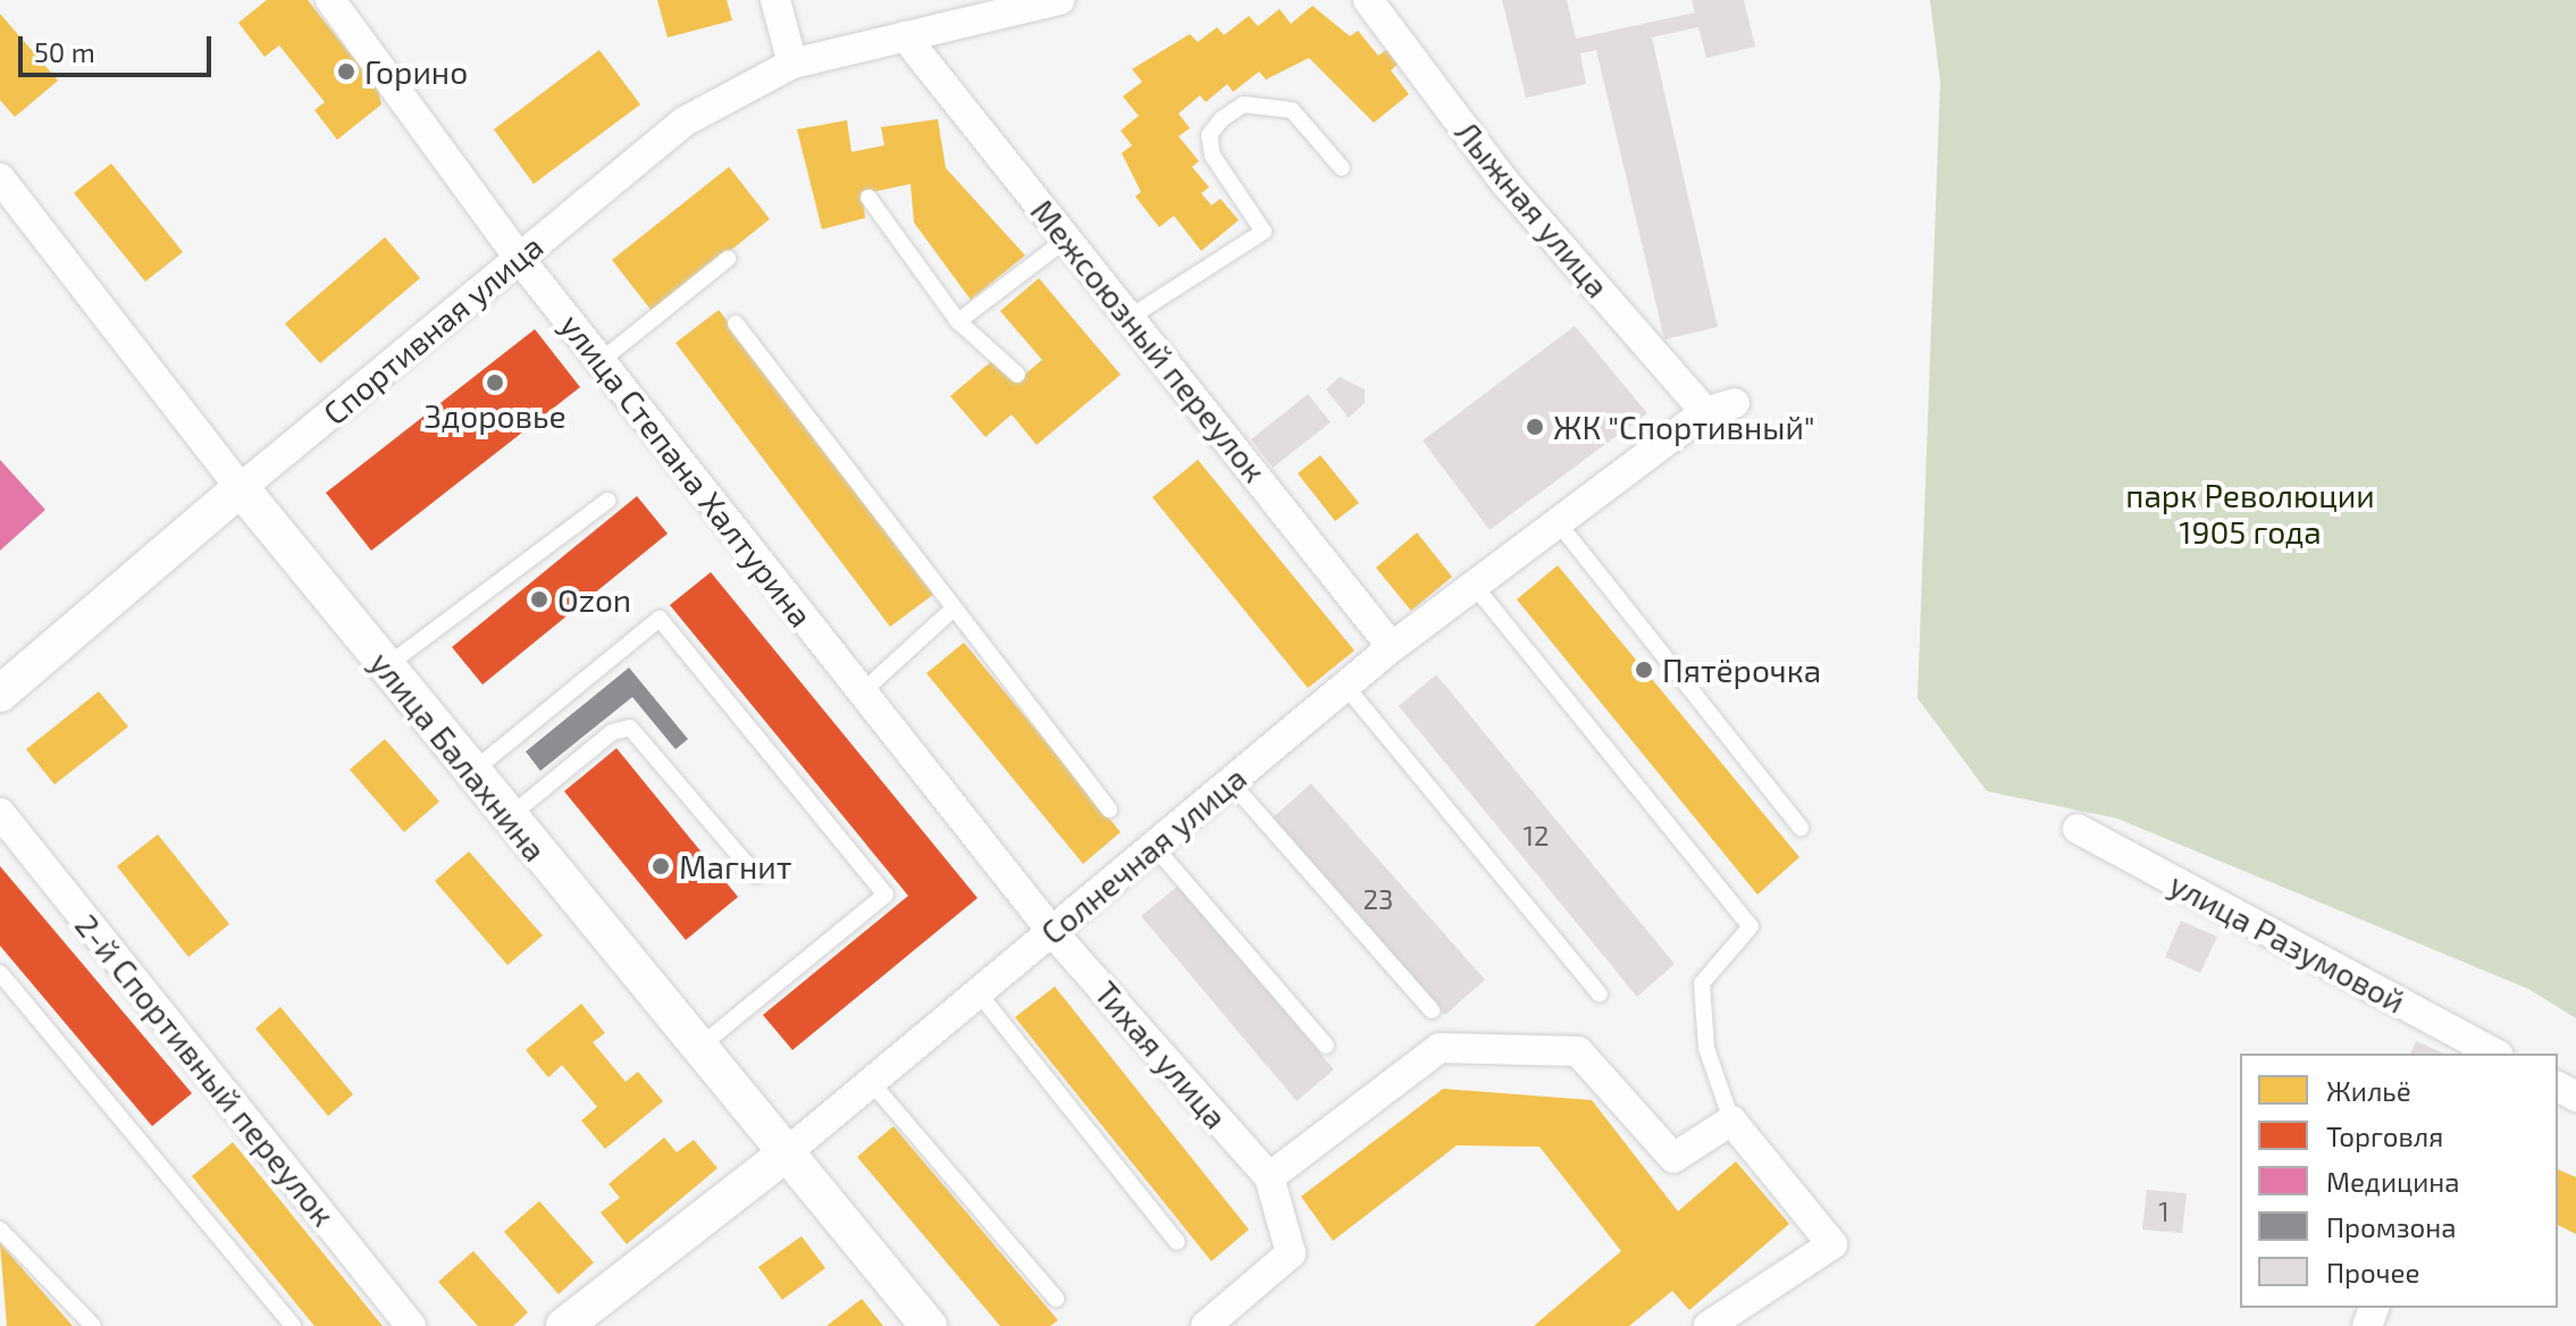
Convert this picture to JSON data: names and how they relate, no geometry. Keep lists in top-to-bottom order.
{
  "streets": {
    "street": [
      "Лыжная улица",
      "Спортивная улица",
      "Межсоюзный переулок",
      "улица Степана Халтурина",
      "улица Балахнина",
      "Солнечная улица",
      "улица Разумовой",
      "Тихая улица",
      "2-й Спортивный переулок"
    ]
  },
  "crossings": [
    ["Лыжная улица", "Солнечная улица"],
    ["Спортивная улица", "Межсоюзный переулок"],
    ["Спортивная улица", "улица Степана Халтурина"],
    ["Спортивная улица", "улица Балахнина"],
    ["Межсоюзный переулок", "Солнечная улица"],
    ["улица Степана Халтурина", "Солнечная улица"],
    ["улица Степана Халтурина", "Тихая улица"],
    ["улица Балахнина", "Солнечная улица"],
    ["Солнечная улица", "Тихая улица"]
  ],
  "parks": ["парк Революции 1905 года"],
  "places": [
    "Горино",
    "Здоровье",
    "ЖК \"Спортивный\"",
    "Ozon",
    "Пятёрочка",
    "Магнит"
  ],
  "house_numbers": ["12", "23", "1"],
  "legend": [
    "Жильё",
    "Торговля",
    "Медицина",
    "Промзона",
    "Прочее"
  ],
  "scale_bar": "50 m"
}
